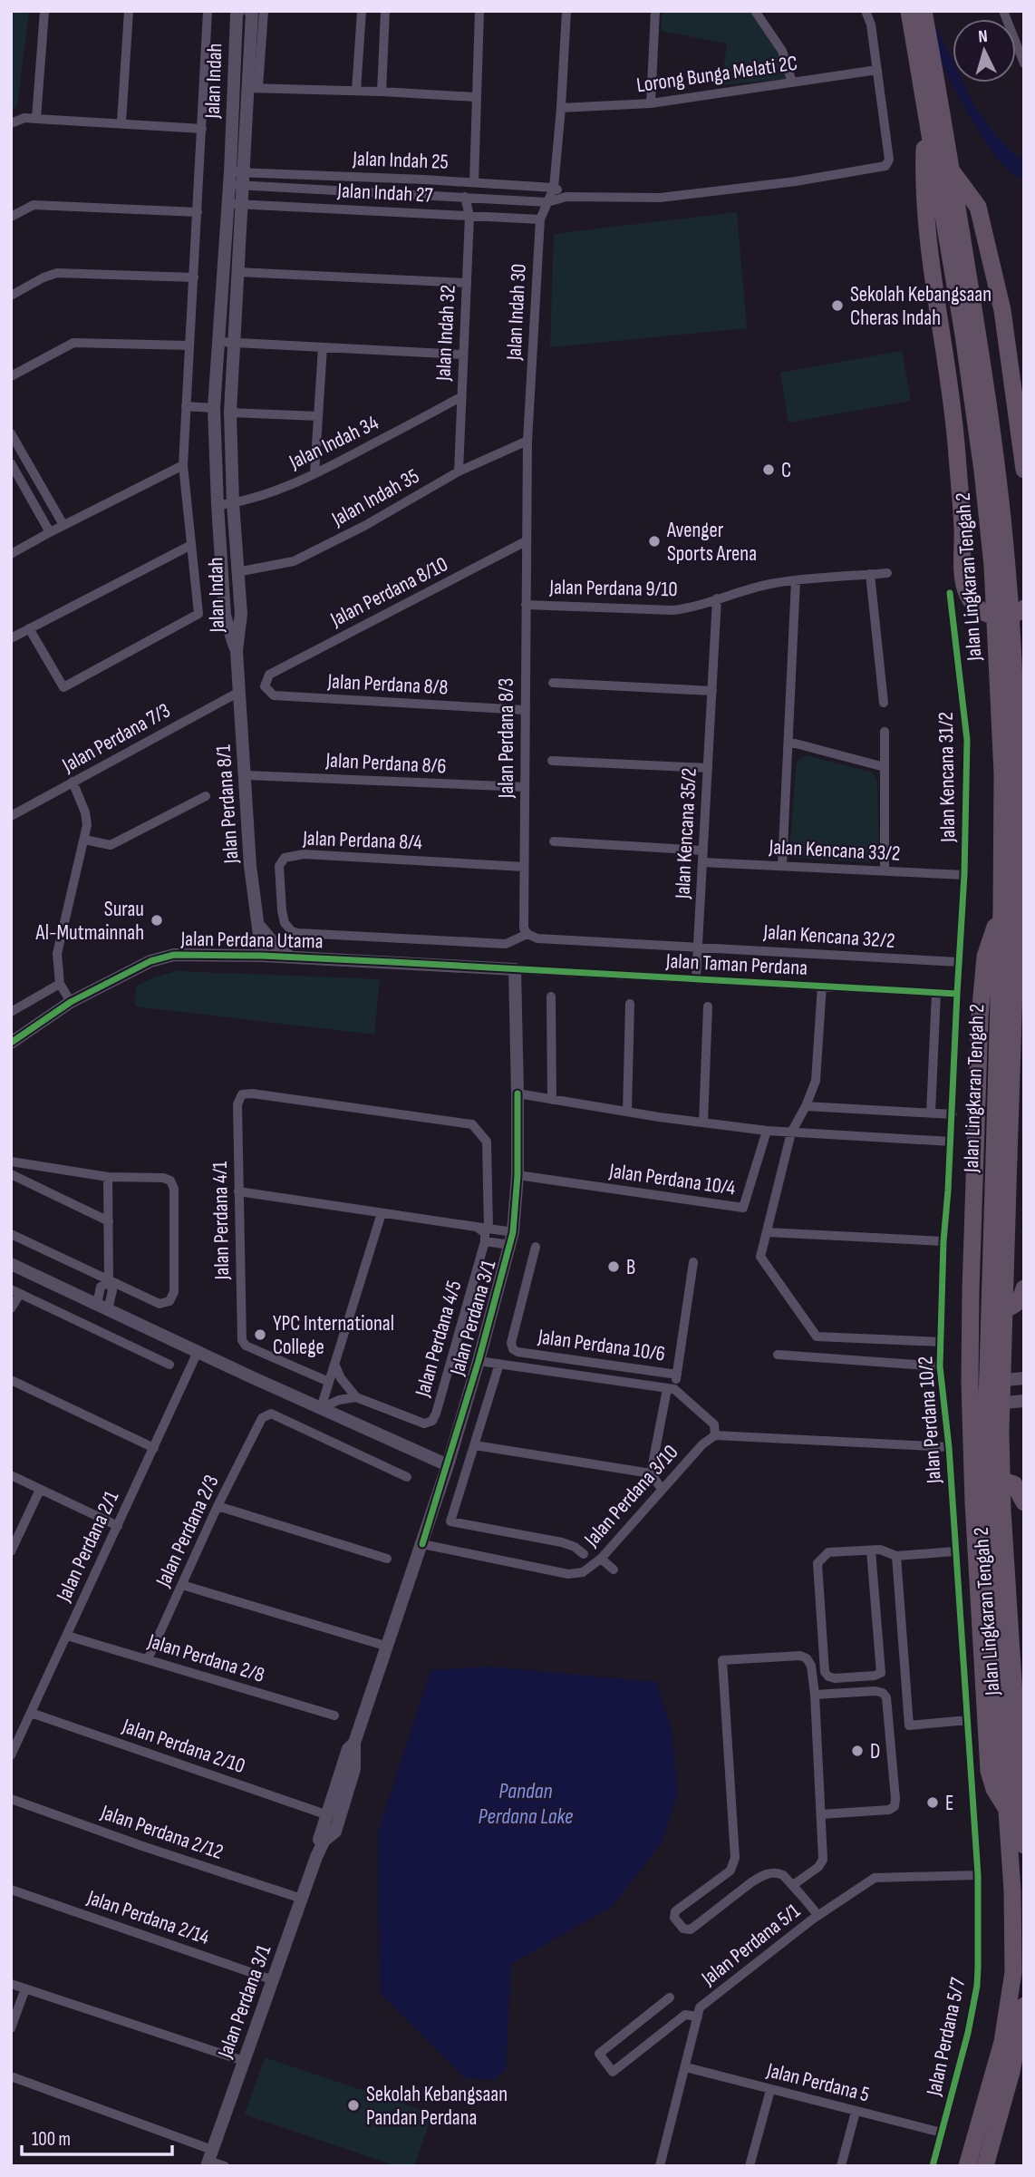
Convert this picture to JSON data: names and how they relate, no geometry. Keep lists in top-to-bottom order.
{
  "streets": {
    "highway": ["Jalan Lingkaran Tengah 2"],
    "street": [
      "Lorong Bunga Melati 2C",
      "Jalan Indah",
      "Jalan Indah 25",
      "Jalan Indah 27",
      "Jalan Indah 30",
      "Jalan Indah 32",
      "Jalan Indah 34",
      "Jalan Indah 35",
      "Jalan Perdana 9/10",
      "Jalan Perdana 8/10",
      "Jalan Perdana 8/8",
      "Jalan Perdana 7/3",
      "Jalan Perdana 8/3",
      "Jalan Perdana 8/6",
      "Jalan Kencana 31/2",
      "Jalan Perdana 8/1",
      "Jalan Kencana 35/2",
      "Jalan Perdana 8/4",
      "Jalan Kencana 33/2",
      "Jalan Kencana 32/2",
      "Jalan Perdana Utama",
      "Jalan Taman Perdana",
      "Jalan Perdana 10/4",
      "Jalan Perdana 4/1",
      "Jalan Perdana 3/1",
      "Jalan Perdana 4/5",
      "Jalan Perdana 10/6",
      "Jalan Perdana 10/2",
      "Jalan Perdana 3/10",
      "Jalan Perdana 2/3",
      "Jalan Perdana 2/1",
      "Jalan Perdana 2/8",
      "Jalan Perdana 2/10",
      "Jalan Perdana 2/12",
      "Jalan Perdana 2/14",
      "Jalan Perdana 5/1",
      "Jalan Perdana 5/7",
      "Jalan Perdana 5"
    ]
  },
  "crossings": [
    ["Lorong Bunga Melati 2C", "Jalan Indah 25"],
    ["Lorong Bunga Melati 2C", "Jalan Indah 30"],
    ["Jalan Indah", "Jalan Indah 25"],
    ["Jalan Indah", "Jalan Indah 27"],
    ["Jalan Indah", "Jalan Indah 34"],
    ["Jalan Indah", "Jalan Indah 35"],
    ["Jalan Indah", "Jalan Perdana 8/1"],
    ["Jalan Indah 25", "Jalan Indah 30"],
    ["Jalan Indah 25", "Jalan Indah 32"],
    ["Jalan Indah 27", "Jalan Indah 30"],
    ["Jalan Indah 27", "Jalan Indah 32"],
    ["Jalan Indah 30", "Jalan Indah 35"],
    ["Jalan Indah 32", "Jalan Indah 34"],
    ["Jalan Indah 32", "Jalan Indah 35"],
    ["Jalan Perdana 9/10", "Jalan Perdana 8/3"],
    ["Jalan Perdana 9/10", "Jalan Kencana 35/2"],
    ["Jalan Perdana 8/10", "Jalan Perdana 8/8"],
    ["Jalan Perdana 8/10", "Jalan Perdana 8/3"],
    ["Jalan Perdana 8/8", "Jalan Perdana 8/3"],
    ["Jalan Perdana 7/3", "Jalan Perdana 8/1"],
    ["Jalan Perdana 8/3", "Jalan Perdana 8/6"],
    ["Jalan Perdana 8/3", "Jalan Perdana 8/4"],
    ["Jalan Perdana 8/3", "Jalan Kencana 32/2"],
    ["Jalan Perdana 8/6", "Jalan Perdana 8/1"],
    ["Jalan Kencana 31/2", "Jalan Kencana 33/2"],
    ["Jalan Kencana 31/2", "Jalan Kencana 32/2"],
    ["Jalan Kencana 31/2", "Jalan Perdana 10/2"],
    ["Jalan Perdana 8/1", "Jalan Perdana Utama"],
    ["Jalan Kencana 35/2", "Jalan Kencana 33/2"],
    ["Jalan Kencana 35/2", "Jalan Kencana 32/2"],
    ["Jalan Kencana 35/2", "Jalan Taman Perdana"],
    ["Jalan Perdana 8/4", "Jalan Kencana 32/2"],
    ["Jalan Kencana 32/2", "Jalan Perdana 10/2"],
    ["Jalan Perdana Utama", "Jalan Taman Perdana"],
    ["Jalan Perdana Utama", "Jalan Perdana 3/1"],
    ["Jalan Taman Perdana", "Jalan Perdana 3/1"],
    ["Jalan Taman Perdana", "Jalan Perdana 10/2"],
    ["Jalan Perdana 10/4", "Jalan Perdana 3/1"],
    ["Jalan Perdana 3/1", "Jalan Perdana 3/10"],
    ["Jalan Perdana 3/1", "Jalan Perdana 2/10"],
    ["Jalan Perdana 3/1", "Jalan Perdana 2/12"],
    ["Jalan Perdana 3/1", "Jalan Perdana 2/14"],
    ["Jalan Perdana 10/2", "Jalan Perdana 5/1"],
    ["Jalan Perdana 10/2", "Jalan Perdana 5/7"],
    ["Jalan Perdana 2/3", "Jalan Perdana 2/8"],
    ["Jalan Perdana 2/1", "Jalan Perdana 2/8"],
    ["Jalan Perdana 2/1", "Jalan Perdana 2/10"],
    ["Jalan Perdana 5/1", "Jalan Perdana 5/7"],
    ["Jalan Perdana 5/1", "Jalan Perdana 5"],
    ["Jalan Perdana 5/7", "Jalan Perdana 5"]
  ],
  "water": ["Pandan Perdana Lake"],
  "places": [
    "Sekolah Kebangsaan Cheras Indah",
    "C",
    "Avenger Sports Arena",
    "Surau Al-Mutmainnah",
    "B",
    "YPC International College",
    "D",
    "E",
    "Sekolah Kebangsaan Pandan Perdana"
  ],
  "scale_bar": "100 m",
  "north": "top"
}
